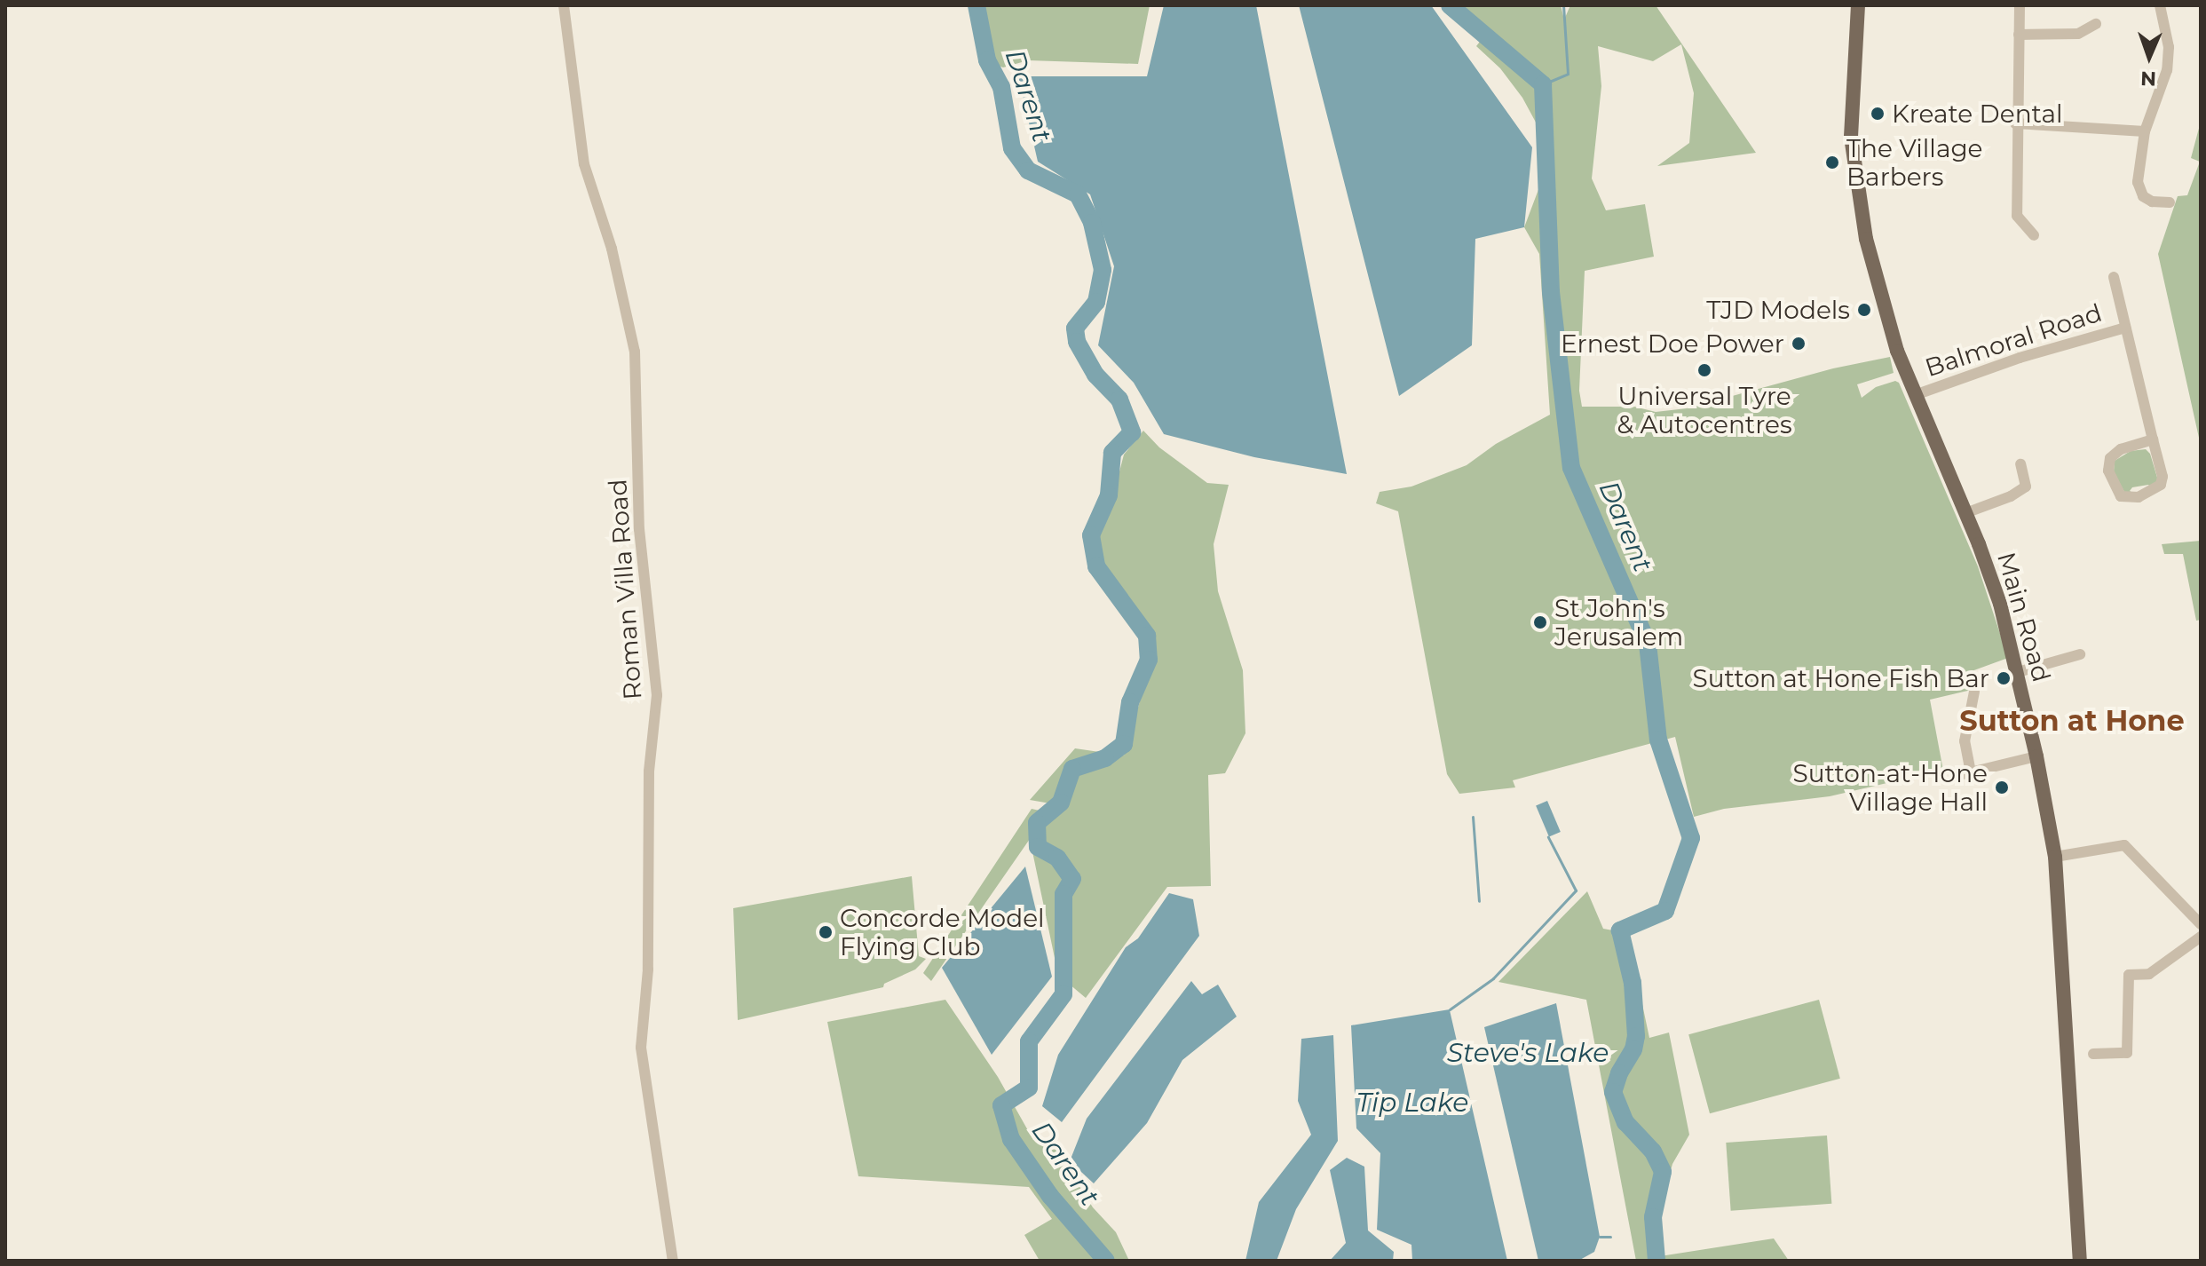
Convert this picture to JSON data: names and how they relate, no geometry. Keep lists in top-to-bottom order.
{
  "streets": {
    "main road": ["Main Road"],
    "street": ["Balmoral Road", "Roman Villa Road"]
  },
  "crossings": [
    ["Balmoral Road", "Main Road"]
  ],
  "districts": ["Sutton at Hone"],
  "water": ["Darent", "Steve's Lake", "Tip Lake"],
  "places": [
    "Kreate Dental",
    "The Village Barbers",
    "TJD Models",
    "Ernest Doe Power",
    "Universal Tyre & Autocentres",
    "St John's Jerusalem",
    "Sutton at Hone Fish Bar",
    "Sutton-at-Hone Village Hall",
    "Concorde Model Flying Club"
  ],
  "north": "bottom"
}
